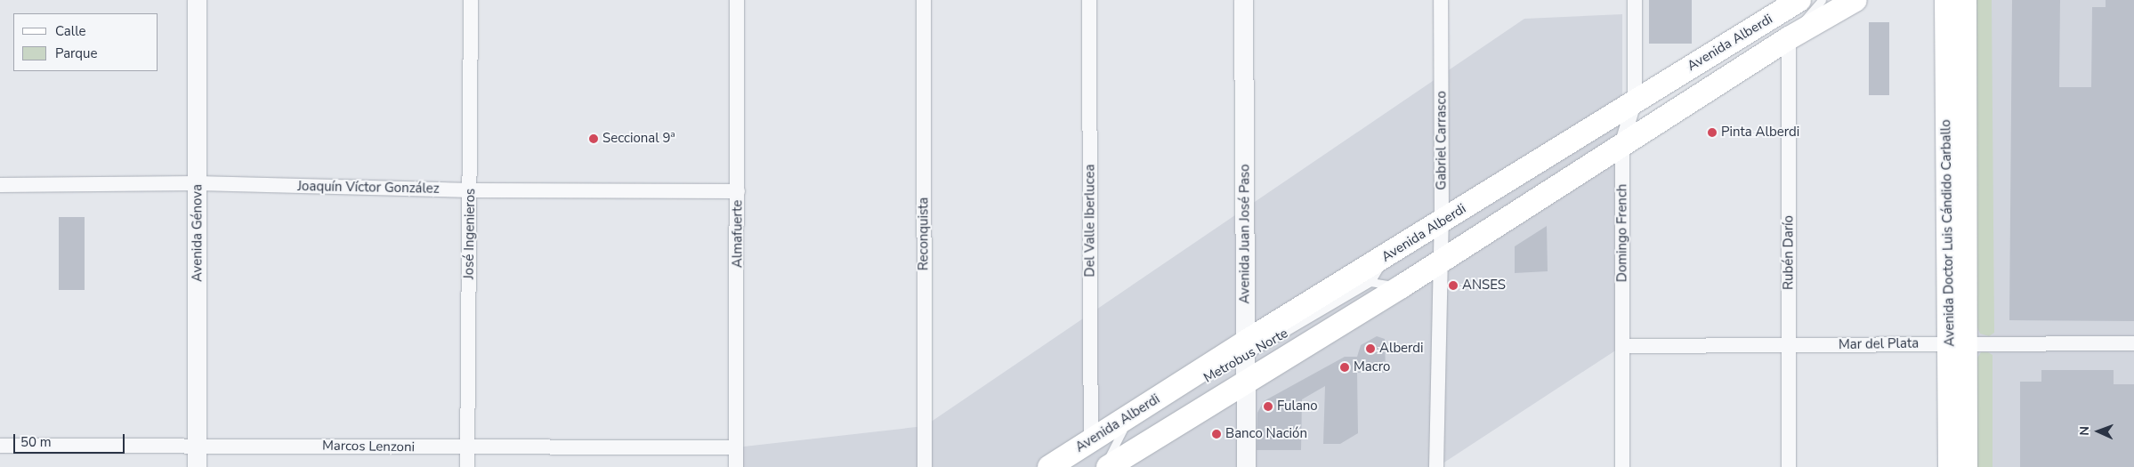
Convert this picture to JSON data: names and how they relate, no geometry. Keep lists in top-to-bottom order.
{
  "streets": {
    "main road": ["Avenida Alberdi", "Avenida Doctor Luis Cándido Carballo"],
    "street": [
      "Gabriel Carrasco",
      "Joaquín Víctor González",
      "Del Valle Iberlucea",
      "Avenida Génova",
      "Domingo French",
      "José Ingenieros",
      "Almafuerte",
      "Reconquista",
      "Avenida Juan José Paso",
      "Rubén Darío",
      "Mar del Plata",
      "Marcos Lenzoni"
    ],
    "lane": ["Metrobus Norte"]
  },
  "crossings": [
    ["Avenida Alberdi", "Gabriel Carrasco"],
    ["Avenida Alberdi", "Del Valle Iberlucea"],
    ["Avenida Alberdi", "Domingo French"],
    ["Avenida Alberdi", "Avenida Juan José Paso"],
    ["Avenida Alberdi", "Rubén Darío"],
    ["Avenida Alberdi", "Metrobus Norte"],
    ["Joaquín Víctor González", "Avenida Génova"],
    ["Joaquín Víctor González", "José Ingenieros"],
    ["Joaquín Víctor González", "Almafuerte"],
    ["Del Valle Iberlucea", "Metrobus Norte"],
    ["Avenida Génova", "Marcos Lenzoni"],
    ["Domingo French", "Mar del Plata"],
    ["Avenida Doctor Luis Cándido Carballo", "Mar del Plata"],
    ["José Ingenieros", "Marcos Lenzoni"],
    ["Almafuerte", "Marcos Lenzoni"],
    ["Avenida Juan José Paso", "Metrobus Norte"],
    ["Rubén Darío", "Mar del Plata"]
  ],
  "places": [
    "Pinta Alberdi",
    "Seccional 9ª",
    "ANSES",
    "Alberdi",
    "Macro",
    "Fulano",
    "Banco Nación"
  ],
  "legend": ["Calle", "Parque"],
  "scale_bar": "50 m",
  "north": "left"
}
